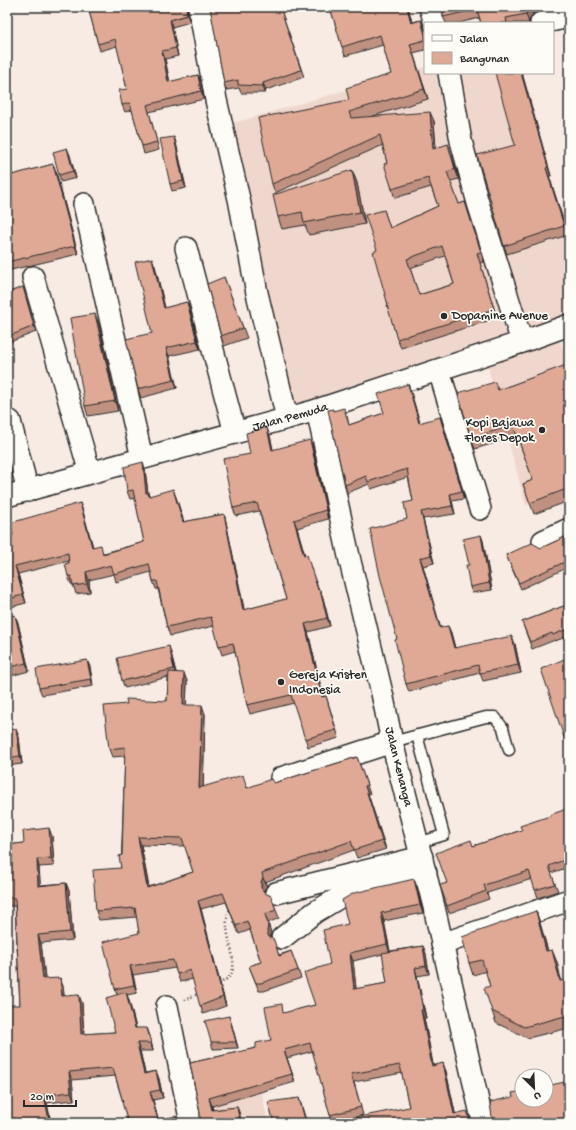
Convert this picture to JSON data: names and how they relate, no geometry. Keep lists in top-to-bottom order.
{
  "streets": {
    "street": ["Jalan Pemuda", "Jalan Kenanga"]
  },
  "crossings": [
    ["Jalan Pemuda", "Jalan Kenanga"]
  ],
  "places": ["Dopamine Avenue", "Kopi Bajawa Flores Depok", "Gereja Kristen Indonesia"],
  "legend": ["Jalan", "Bangunan"],
  "scale_bar": "20 m",
  "north": "bottom right"
}
